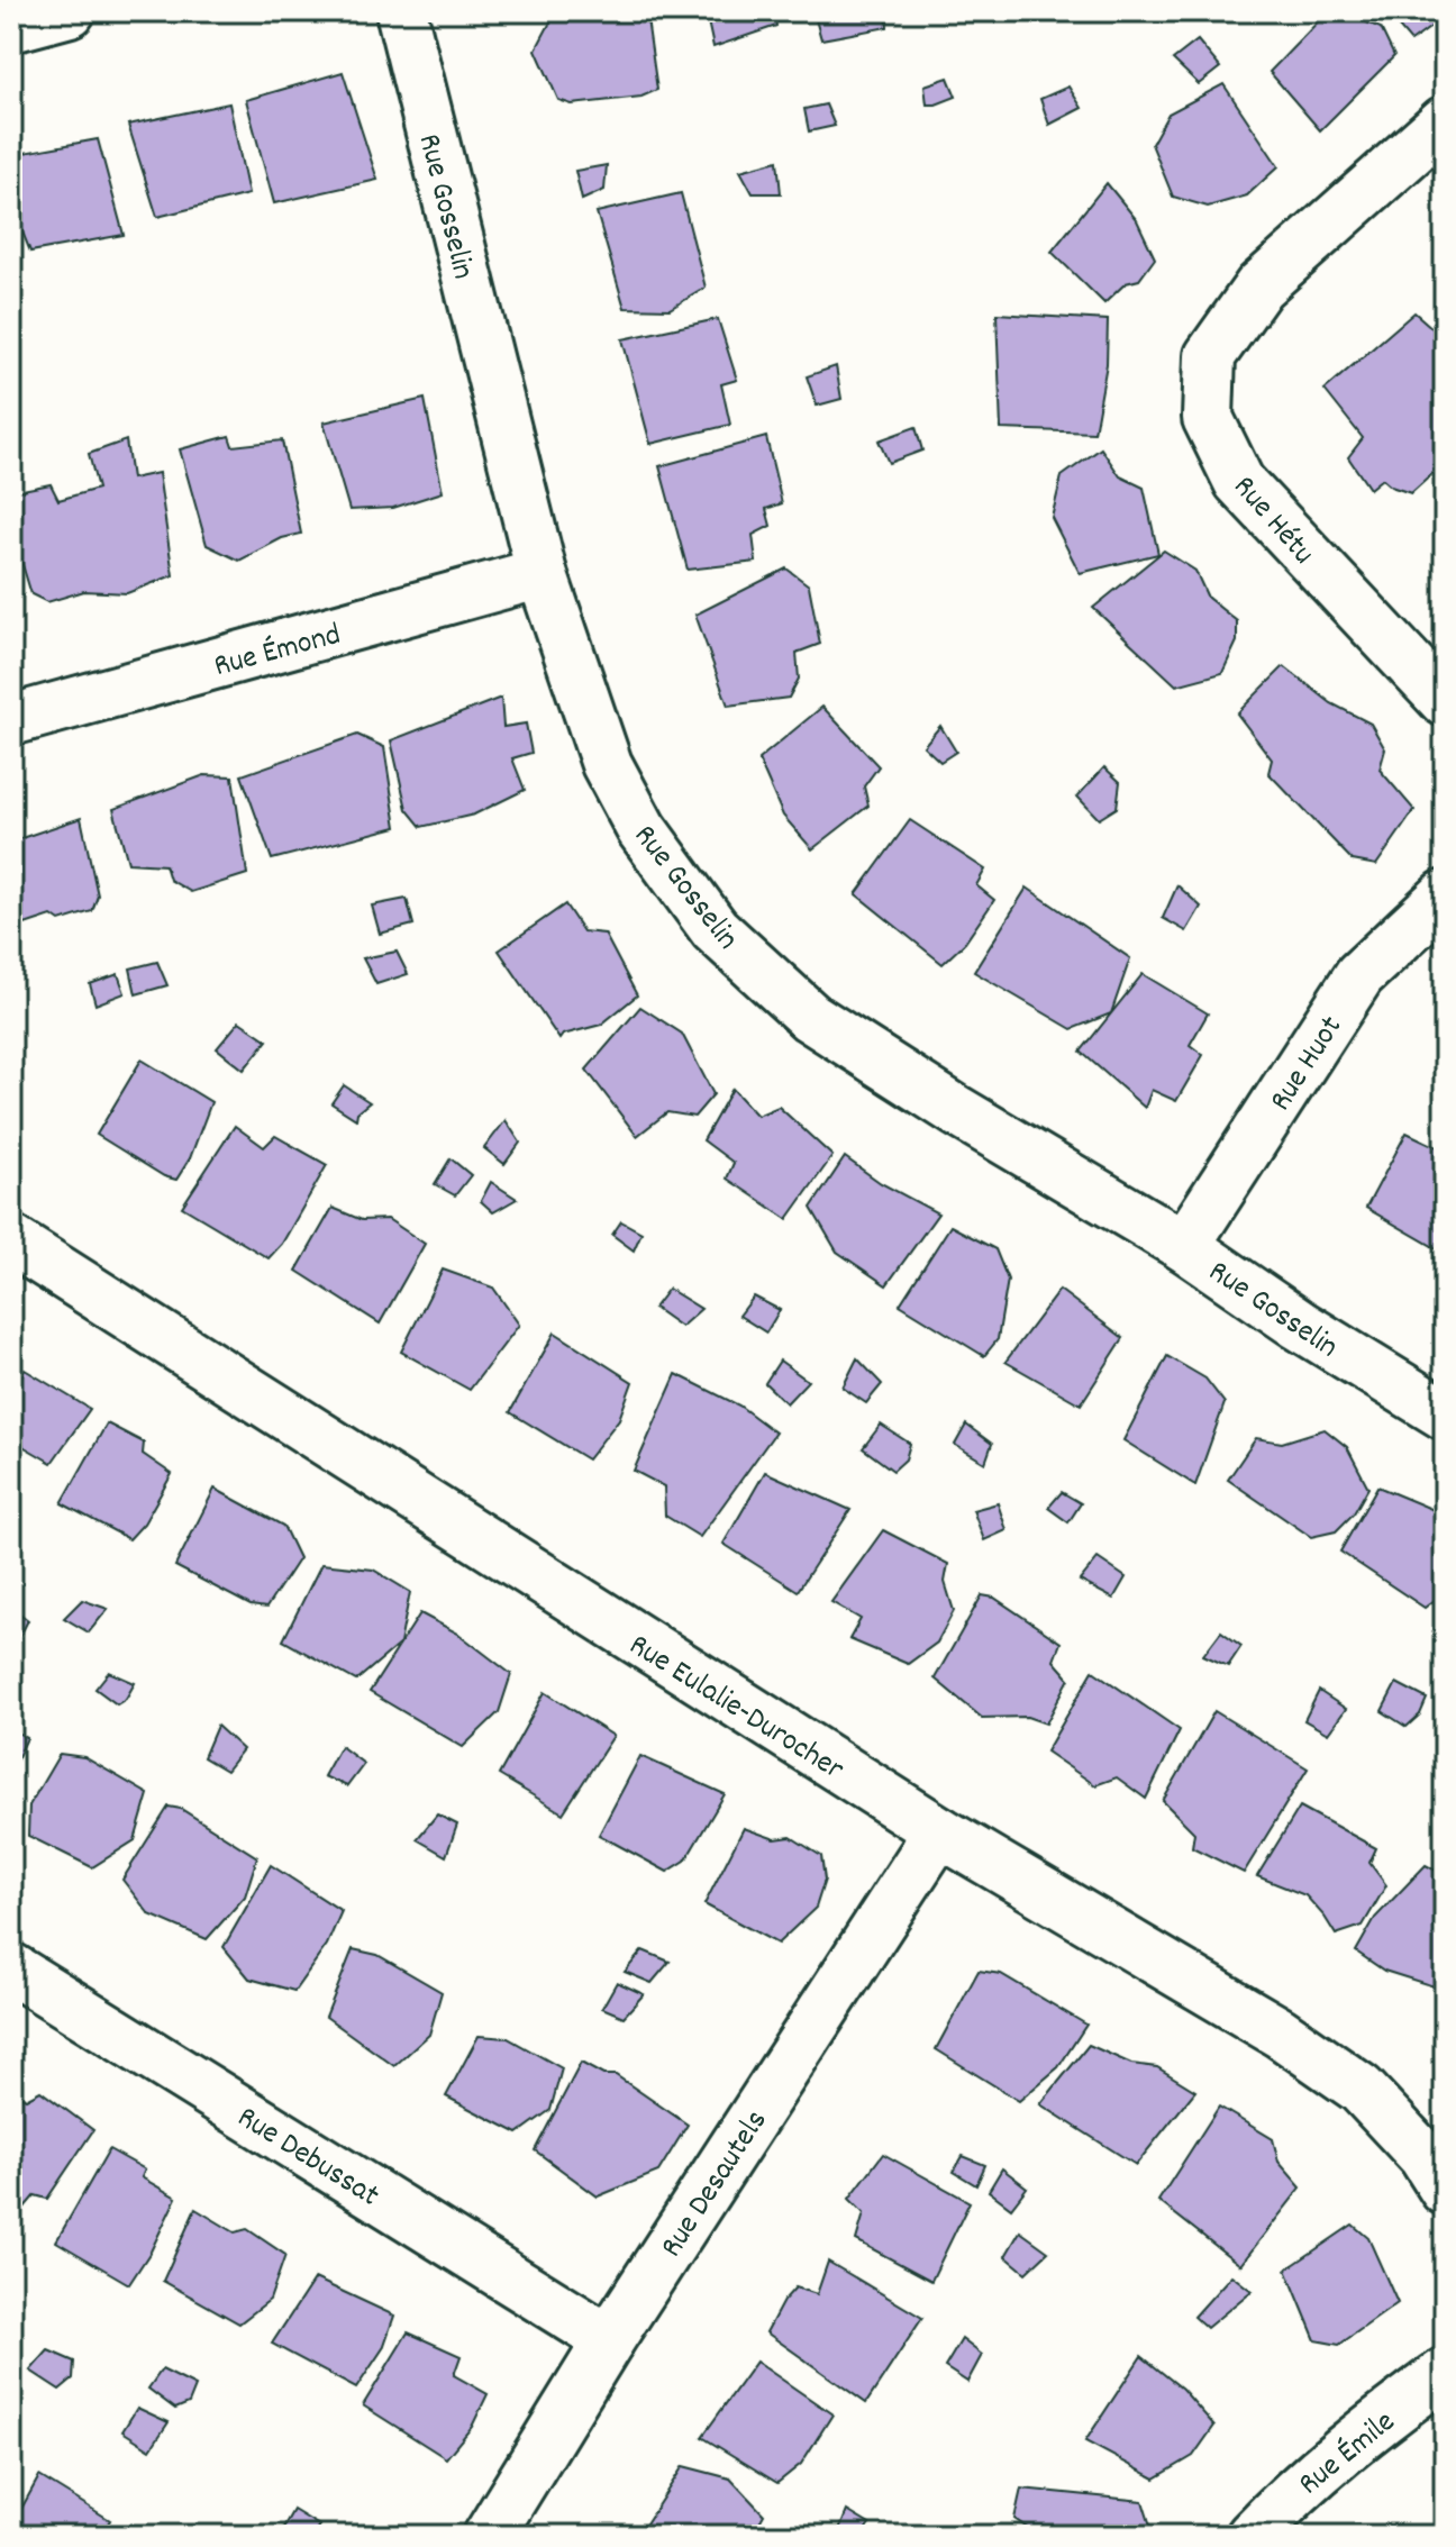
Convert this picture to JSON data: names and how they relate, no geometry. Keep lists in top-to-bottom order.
{
  "streets": {
    "street": [
      "Rue Gosselin",
      "Rue Hétu",
      "Rue Émond",
      "Rue Huot",
      "Rue Eulalie-Durocher",
      "Rue Debussat",
      "Rue Desautels",
      "Rue Émile"
    ]
  },
  "crossings": [
    ["Rue Gosselin", "Rue Émond"],
    ["Rue Gosselin", "Rue Huot"],
    ["Rue Eulalie-Durocher", "Rue Desautels"],
    ["Rue Debussat", "Rue Desautels"]
  ]
}
